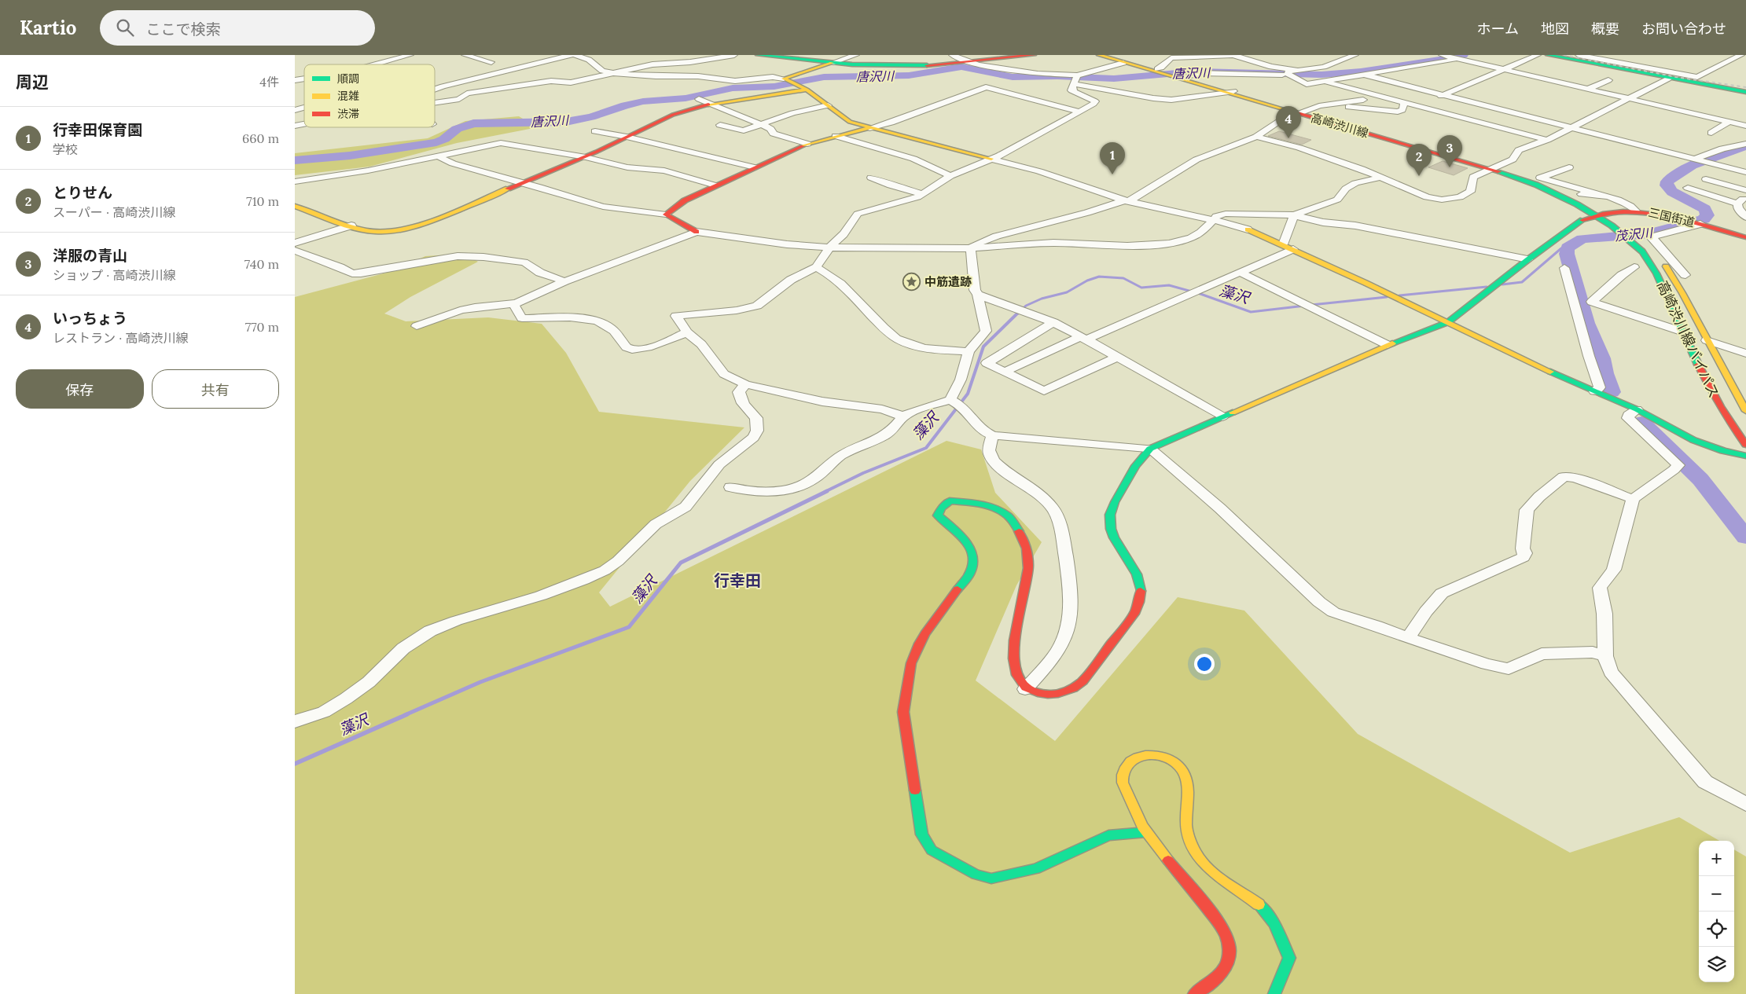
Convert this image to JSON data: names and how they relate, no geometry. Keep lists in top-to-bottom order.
{
  "streets": {
    "main road": ["高崎渋川線", "三国街道", "高崎渋川線バイパス"]
  },
  "crossings": [
    ["高崎渋川線", "高崎渋川線バイパス"],
    ["三国街道", "高崎渋川線バイパス"]
  ],
  "districts": ["行幸田"],
  "water": ["唐沢川", "茂沢川", "藻沢"],
  "places": {
    "place": ["中筋遺跡"]
  },
  "legend": ["順調", "混雑", "渋滞"],
  "page": {
    "header": "Kartio",
    "search": "ここで検索",
    "nav": [
      "ホーム",
      "地図",
      "概要",
      "お問い合わせ"
    ],
    "heading": ["周辺", "4件"],
    "list": [
      {
        "mark": "1",
        "name": "行幸田保育園",
        "note": "学校",
        "value": "660 m"
      },
      {
        "mark": "2",
        "name": "とりせん",
        "note": "スーパー · 高崎渋川線",
        "value": "710 m"
      },
      {
        "mark": "3",
        "name": "洋服の青山",
        "note": "ショップ · 高崎渋川線",
        "value": "740 m"
      },
      {
        "mark": "4",
        "name": "いっちょう",
        "note": "レストラン · 高崎渋川線",
        "value": "770 m"
      }
    ],
    "pins": [
      "4",
      "3",
      "1",
      "2"
    ],
    "buttons": ["保存", "共有"],
    "map_buttons": ["+", "−"]
  }
}
